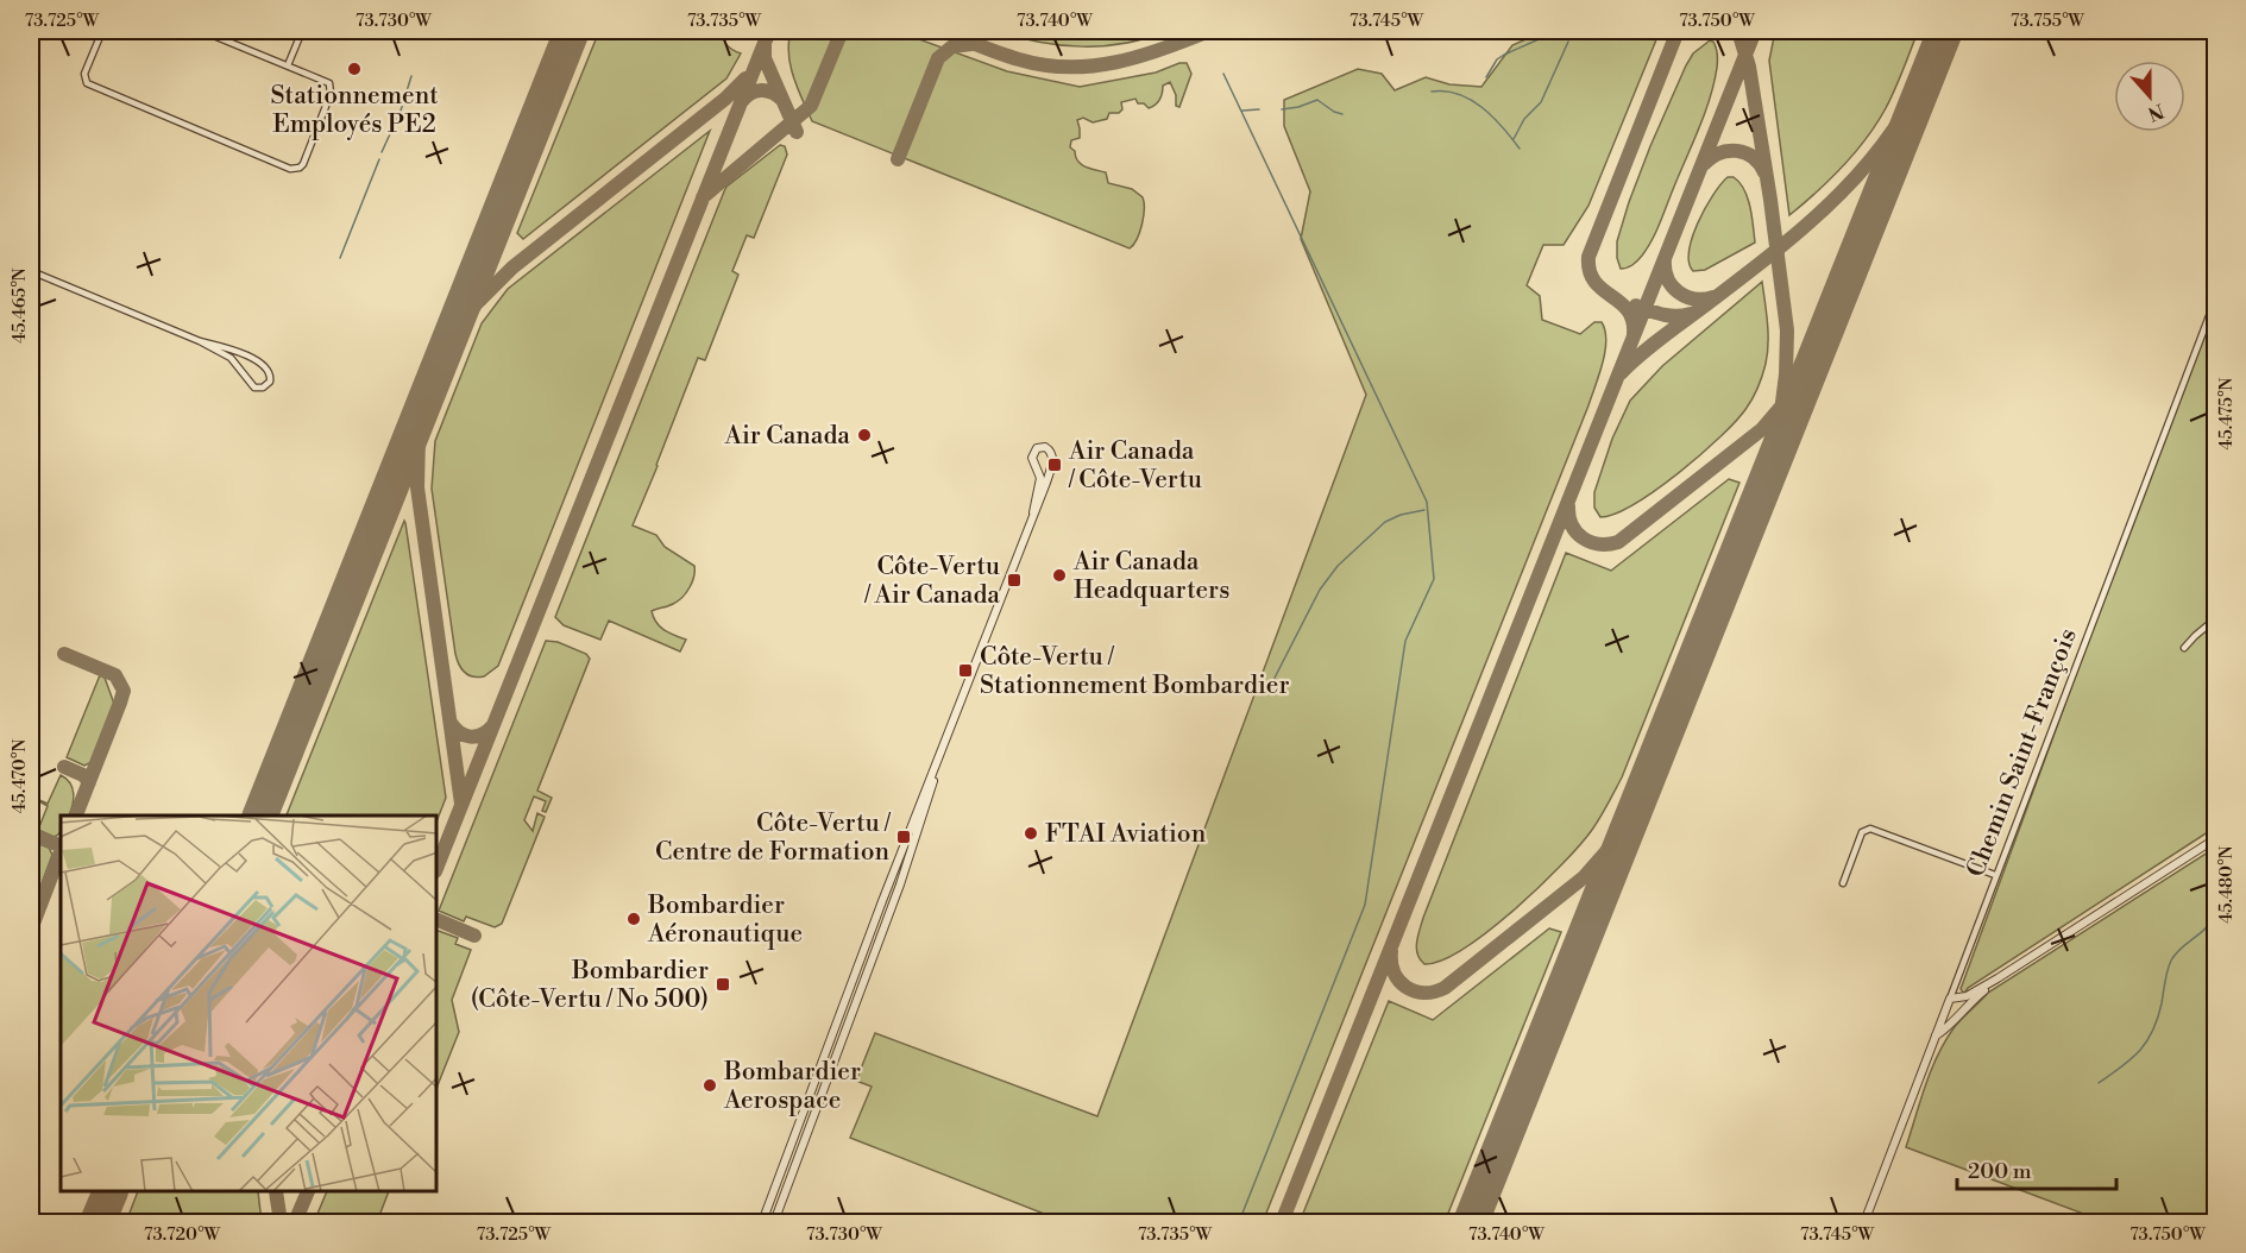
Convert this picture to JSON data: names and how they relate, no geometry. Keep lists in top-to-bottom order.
{
  "streets": {
    "street": ["Chemin Saint-François"]
  },
  "places": {
    "other": [
      "Stationnement Employés PE2",
      "Air Canada",
      "Air Canada Headquarters",
      "FTAI Aviation",
      "Bombardier Aéronautique",
      "Bombardier Aerospace"
    ],
    "transit": [
      "Air Canada / Côte-Vertu",
      "Côte-Vertu / Air Canada",
      "Côte-Vertu / Stationnement Bombardier",
      "Côte-Vertu / Centre de Formation",
      "Bombardier (Côte-Vertu / No 500)"
    ]
  },
  "scale_bar": "200 m",
  "north": "bottom",
  "coordinates": [
    "73.725°W",
    "73.730°W",
    "73.735°W",
    "73.740°W",
    "73.745°W",
    "73.750°W",
    "73.755°W",
    "45.465°N",
    "45.475°N",
    "45.470°N",
    "45.480°N",
    "73.720°W"
  ]
}
